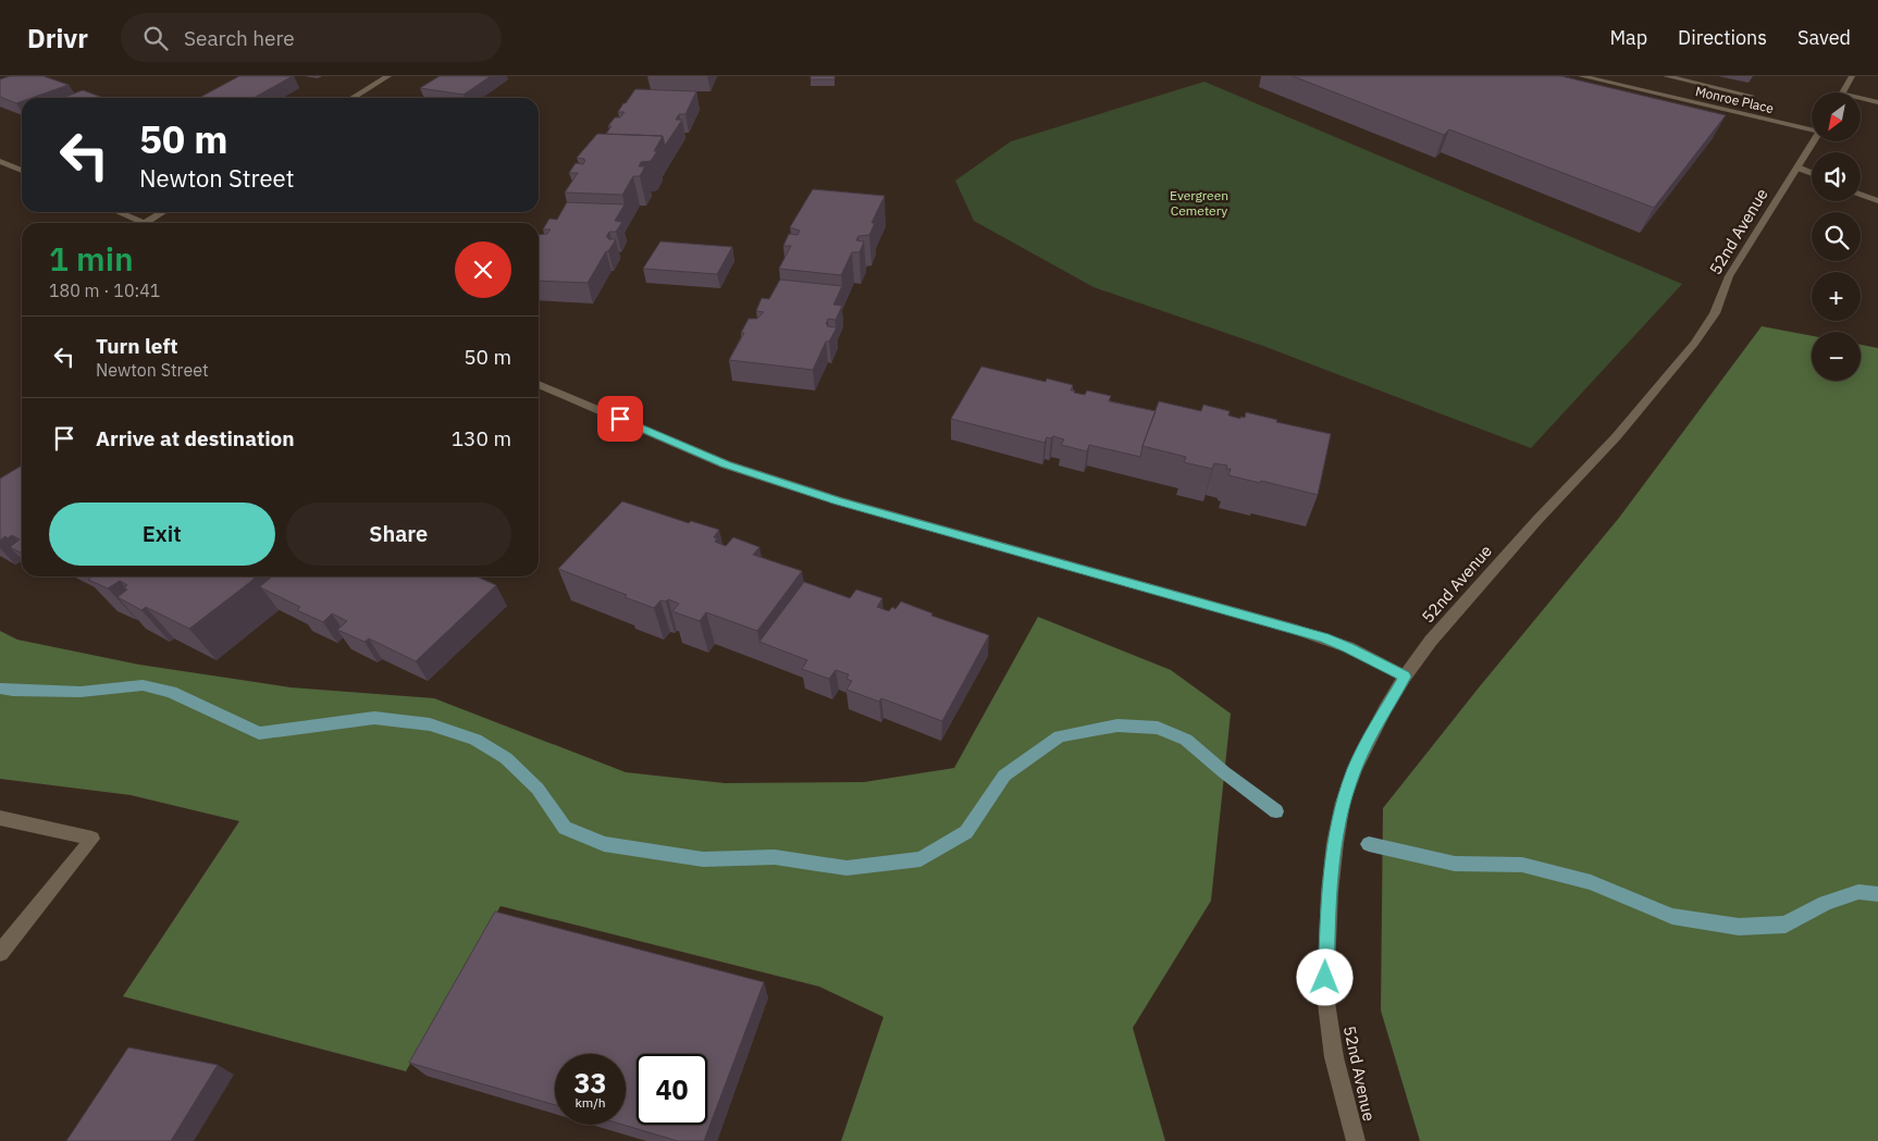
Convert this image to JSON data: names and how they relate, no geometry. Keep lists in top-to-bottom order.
{
  "streets": {
    "street": ["Monroe Place", "52nd Avenue"]
  },
  "parks": ["Evergreen Cemetery"],
  "north": "bottom left",
  "page": {
    "header": "Drivr",
    "search": "Search here",
    "nav": ["Map", "Directions", "Saved"],
    "map_buttons": ["+", "−"],
    "turn": ["50 m", "Newton Street"],
    "heading": ["1 min", "180 m · 10:41"],
    "list": [
      {
        "name": "Turn left",
        "note": "Newton Street",
        "value": "50 m"
      },
      {
        "name": "Arrive at destination",
        "value": "130 m"
      }
    ],
    "buttons": ["Exit", "Share"],
    "speed": "33 km/h",
    "limit": "40"
  }
}
